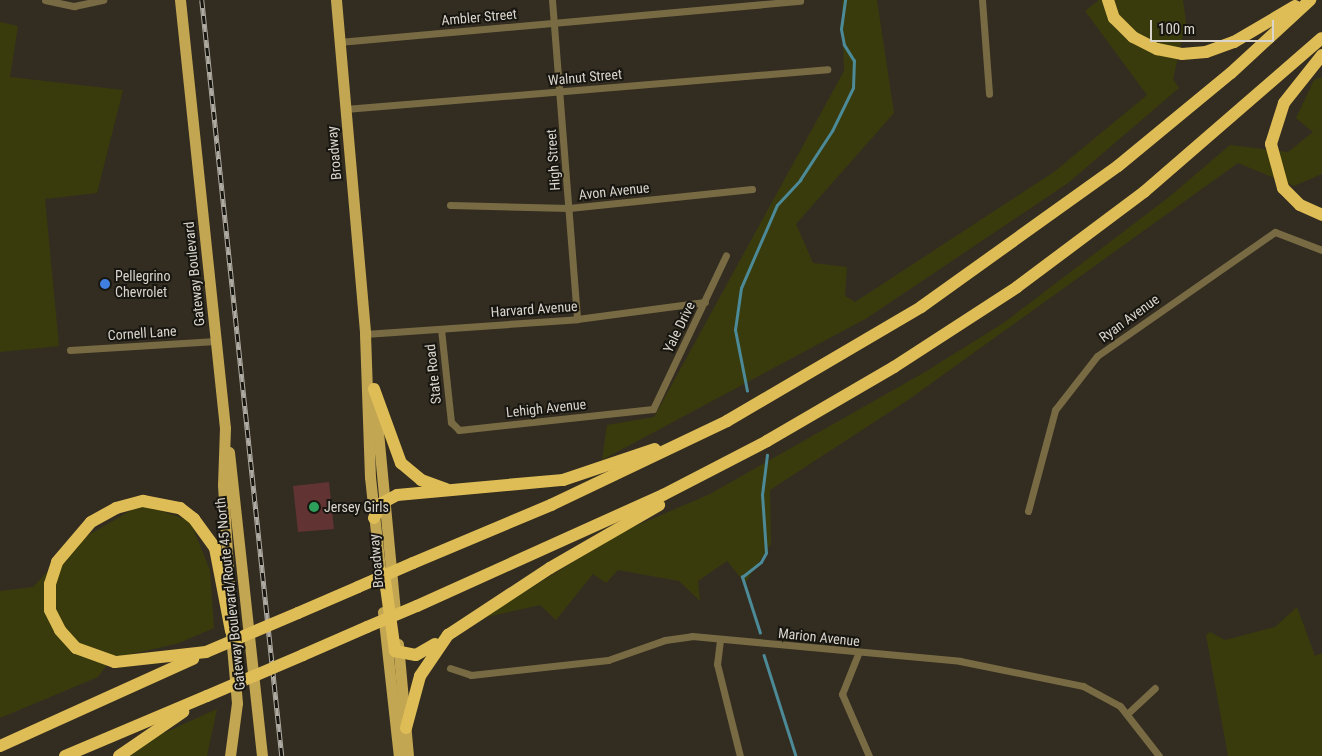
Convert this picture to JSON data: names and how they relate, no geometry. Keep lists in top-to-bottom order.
{
  "streets": {
    "main road": ["Broadway", "Gateway Boulevard", "Gateway Boulevard/Route 45 North"],
    "street": [
      "Ambler Street",
      "Walnut Street",
      "High Street",
      "Avon Avenue",
      "Harvard Avenue",
      "Ryan Avenue",
      "Yale Drive",
      "Cornell Lane",
      "State Road",
      "Lehigh Avenue",
      "Marion Avenue"
    ]
  },
  "crossings": [
    ["Ambler Street", "Broadway"],
    ["Ambler Street", "High Street"],
    ["Walnut Street", "Broadway"],
    ["Walnut Street", "High Street"],
    ["Broadway", "Harvard Avenue"],
    ["High Street", "Avon Avenue"],
    ["High Street", "Harvard Avenue"],
    ["Gateway Boulevard", "Cornell Lane"],
    ["Gateway Boulevard", "Gateway Boulevard/Route 45 North"],
    ["Harvard Avenue", "Yale Drive"],
    ["Harvard Avenue", "State Road"],
    ["Yale Drive", "Lehigh Avenue"],
    ["State Road", "Lehigh Avenue"]
  ],
  "places": ["Pellegrino Chevrolet", "Jersey Girls"],
  "scale_bar": "100 m"
}
